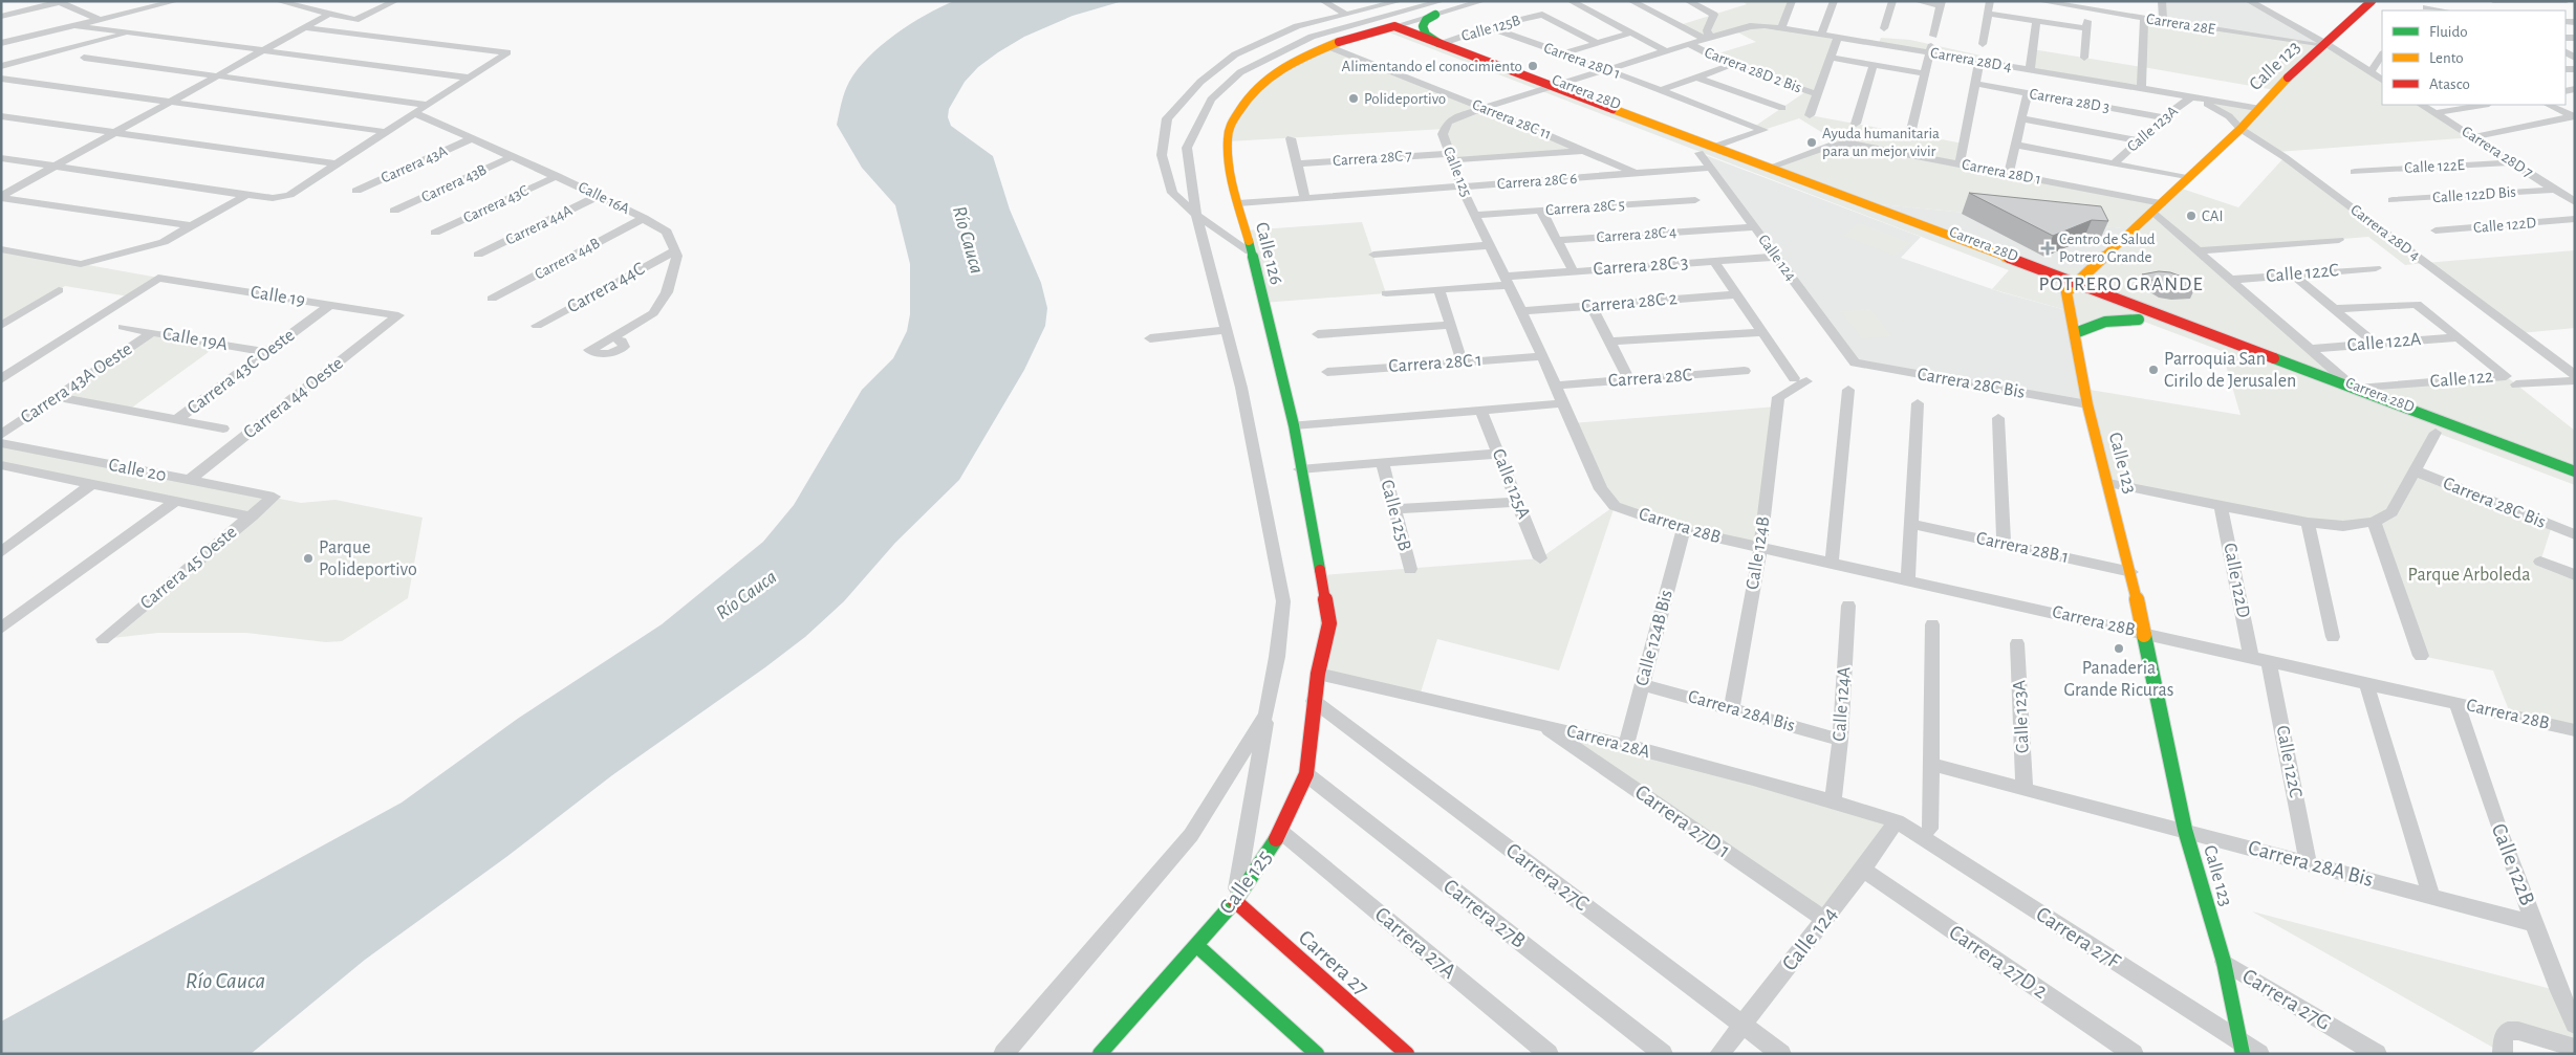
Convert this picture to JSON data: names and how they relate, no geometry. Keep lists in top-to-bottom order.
{
  "streets": {
    "street": [
      "Carrera 28E",
      "Calle 125B",
      "Carrera 28D 4",
      "Carrera 28D 1",
      "Calle 123",
      "Carrera 28D 2 Bis",
      "Carrera 28D",
      "Carrera 28D 3",
      "Carrera 28C 11",
      "Calle 123A",
      "Carrera 28D 7",
      "Carrera 28C 7",
      "Carrera 43A",
      "Calle 122E",
      "Calle 125",
      "Carrera 28C 6",
      "Carrera 43B",
      "Calle 122D Bis",
      "Calle 16A",
      "Carrera 43C",
      "Carrera 28C 5",
      "Carrera 44A",
      "Calle 122D",
      "Carrera 28C 4",
      "Calle 126",
      "Calle 124",
      "Carrera 44B",
      "Carrera 28C 3",
      "Calle 122C",
      "Carrera 44C",
      "Calle 19",
      "Carrera 28C 2",
      "Calle 19A",
      "Calle 122A",
      "Carrera 28C 1",
      "Carrera 43C Oeste",
      "Carrera 28C",
      "Calle 122",
      "Carrera 43A Oeste",
      "Carrera 28C Bis",
      "Carrera 44 Oeste",
      "Calle 20",
      "Calle 125A",
      "Carrera 28B",
      "Carrera 28B 1",
      "Calle 124B",
      "Carrera 45 Oeste",
      "Calle 124B Bis",
      "Calle 124A",
      "Carrera 28A Bis",
      "Carrera 28A",
      "Carrera 27D 1",
      "Calle 122B",
      "Carrera 27C",
      "Carrera 27B",
      "Carrera 27F",
      "Carrera 27A",
      "Carrera 27D 2",
      "Carrera 27",
      "Carrera 27G"
    ]
  },
  "crossings": [
    ["Carrera 28E", "Calle 123"],
    ["Calle 125B", "Carrera 28D 1"],
    ["Calle 125B", "Carrera 28D"],
    ["Carrera 28D 4", "Calle 123"],
    ["Carrera 28D 4", "Calle 123A"],
    ["Carrera 28D 4", "Calle 125"],
    ["Carrera 28D 4", "Calle 122"],
    ["Carrera 28D 1", "Calle 123"],
    ["Carrera 28D 1", "Carrera 28D"],
    ["Carrera 28D 1", "Calle 125"],
    ["Calle 123", "Carrera 28D"],
    ["Calle 123", "Carrera 28C Bis"],
    ["Calle 123", "Carrera 28B"],
    ["Calle 123", "Carrera 28B 1"],
    ["Calle 123", "Carrera 28A Bis"],
    ["Calle 123", "Carrera 27F"],
    ["Calle 123", "Carrera 27G"],
    ["Carrera 28D 2 Bis", "Calle 125"],
    ["Carrera 28D", "Calle 125"],
    ["Carrera 28D", "Calle 126"],
    ["Carrera 28D", "Calle 124"],
    ["Carrera 28D", "Calle 122"],
    ["Carrera 28D 3", "Calle 123A"],
    ["Carrera 28C 11", "Carrera 28C 7"],
    ["Carrera 28C 11", "Calle 125"],
    ["Carrera 28C 11", "Carrera 28C 6"],
    ["Carrera 28C 11", "Calle 126"],
    ["Calle 123A", "Carrera 28A Bis"],
    ["Carrera 28D 7", "Calle 122E"],
    ["Carrera 28D 7", "Calle 122D Bis"],
    ["Carrera 28C 7", "Calle 125"],
    ["Carrera 43A", "Calle 16A"],
    ["Calle 125", "Carrera 28C 6"],
    ["Calle 125", "Carrera 28C 5"],
    ["Calle 125", "Calle 126"],
    ["Calle 125", "Carrera 28C 3"],
    ["Calle 125", "Carrera 28C 2"],
    ["Calle 125", "Carrera 28C 1"],
    ["Calle 125", "Carrera 28C"],
    ["Calle 125", "Carrera 28B"],
    ["Calle 125", "Carrera 28A"],
    ["Calle 125", "Carrera 27C"],
    ["Calle 125", "Carrera 27B"],
    ["Calle 125", "Carrera 27A"],
    ["Calle 125", "Carrera 27"],
    ["Carrera 28C 6", "Calle 126"],
    ["Carrera 28C 6", "Calle 124"],
    ["Carrera 43B", "Calle 16A"],
    ["Calle 16A", "Carrera 43C"],
    ["Calle 16A", "Carrera 44A"],
    ["Calle 16A", "Carrera 44B"],
    ["Calle 16A", "Carrera 44C"],
    ["Calle 122D", "Carrera 28B"],
    ["Carrera 28C 4", "Calle 124"],
    ["Calle 126", "Carrera 28A"],
    ["Calle 124", "Carrera 28C 3"],
    ["Calle 124", "Carrera 28C Bis"],
    ["Calle 124", "Carrera 28A"],
    ["Calle 124", "Carrera 27D 1"],
    ["Calle 124", "Carrera 27C"],
    ["Calle 124", "Carrera 27F"],
    ["Calle 124", "Carrera 27D 2"],
    ["Calle 122C", "Carrera 28B"],
    ["Calle 122C", "Carrera 28A Bis"],
    ["Calle 19", "Carrera 43C Oeste"],
    ["Calle 19", "Carrera 44 Oeste"],
    ["Calle 19A", "Carrera 43C Oeste"],
    ["Calle 19A", "Carrera 43A Oeste"],
    ["Calle 122A", "Calle 122"],
    ["Carrera 44 Oeste", "Calle 20"],
    ["Calle 20", "Carrera 45 Oeste"],
    ["Carrera 28B", "Calle 124B"],
    ["Carrera 28B", "Calle 124B Bis"],
    ["Carrera 28B", "Calle 122B"],
    ["Calle 124B", "Carrera 28A Bis"],
    ["Calle 124B Bis", "Carrera 28A Bis"],
    ["Calle 124B Bis", "Carrera 28A"],
    ["Calle 124A", "Carrera 28A Bis"],
    ["Calle 124A", "Carrera 28A"],
    ["Carrera 28A Bis", "Calle 122B"],
    ["Carrera 28A", "Carrera 27D 1"],
    ["Carrera 28A", "Carrera 27F"]
  ],
  "districts": ["POTRERO GRANDE"],
  "water": ["Río Cauca"],
  "parks": ["Parque Arboleda"],
  "places": {
    "other": [
      "Alimentando el conocimiento",
      "Polideportivo",
      "Ayuda humanitaria para un mejor vivir",
      "CAI",
      "Parroquia San Cirilo de Jerusalen",
      "Parque Polideportivo",
      "Panaderia Grande Ricuras"
    ],
    "health": ["Centro de Salud Potrero Grande"]
  },
  "legend": ["Fluido", "Lento", "Atasco"]
}
